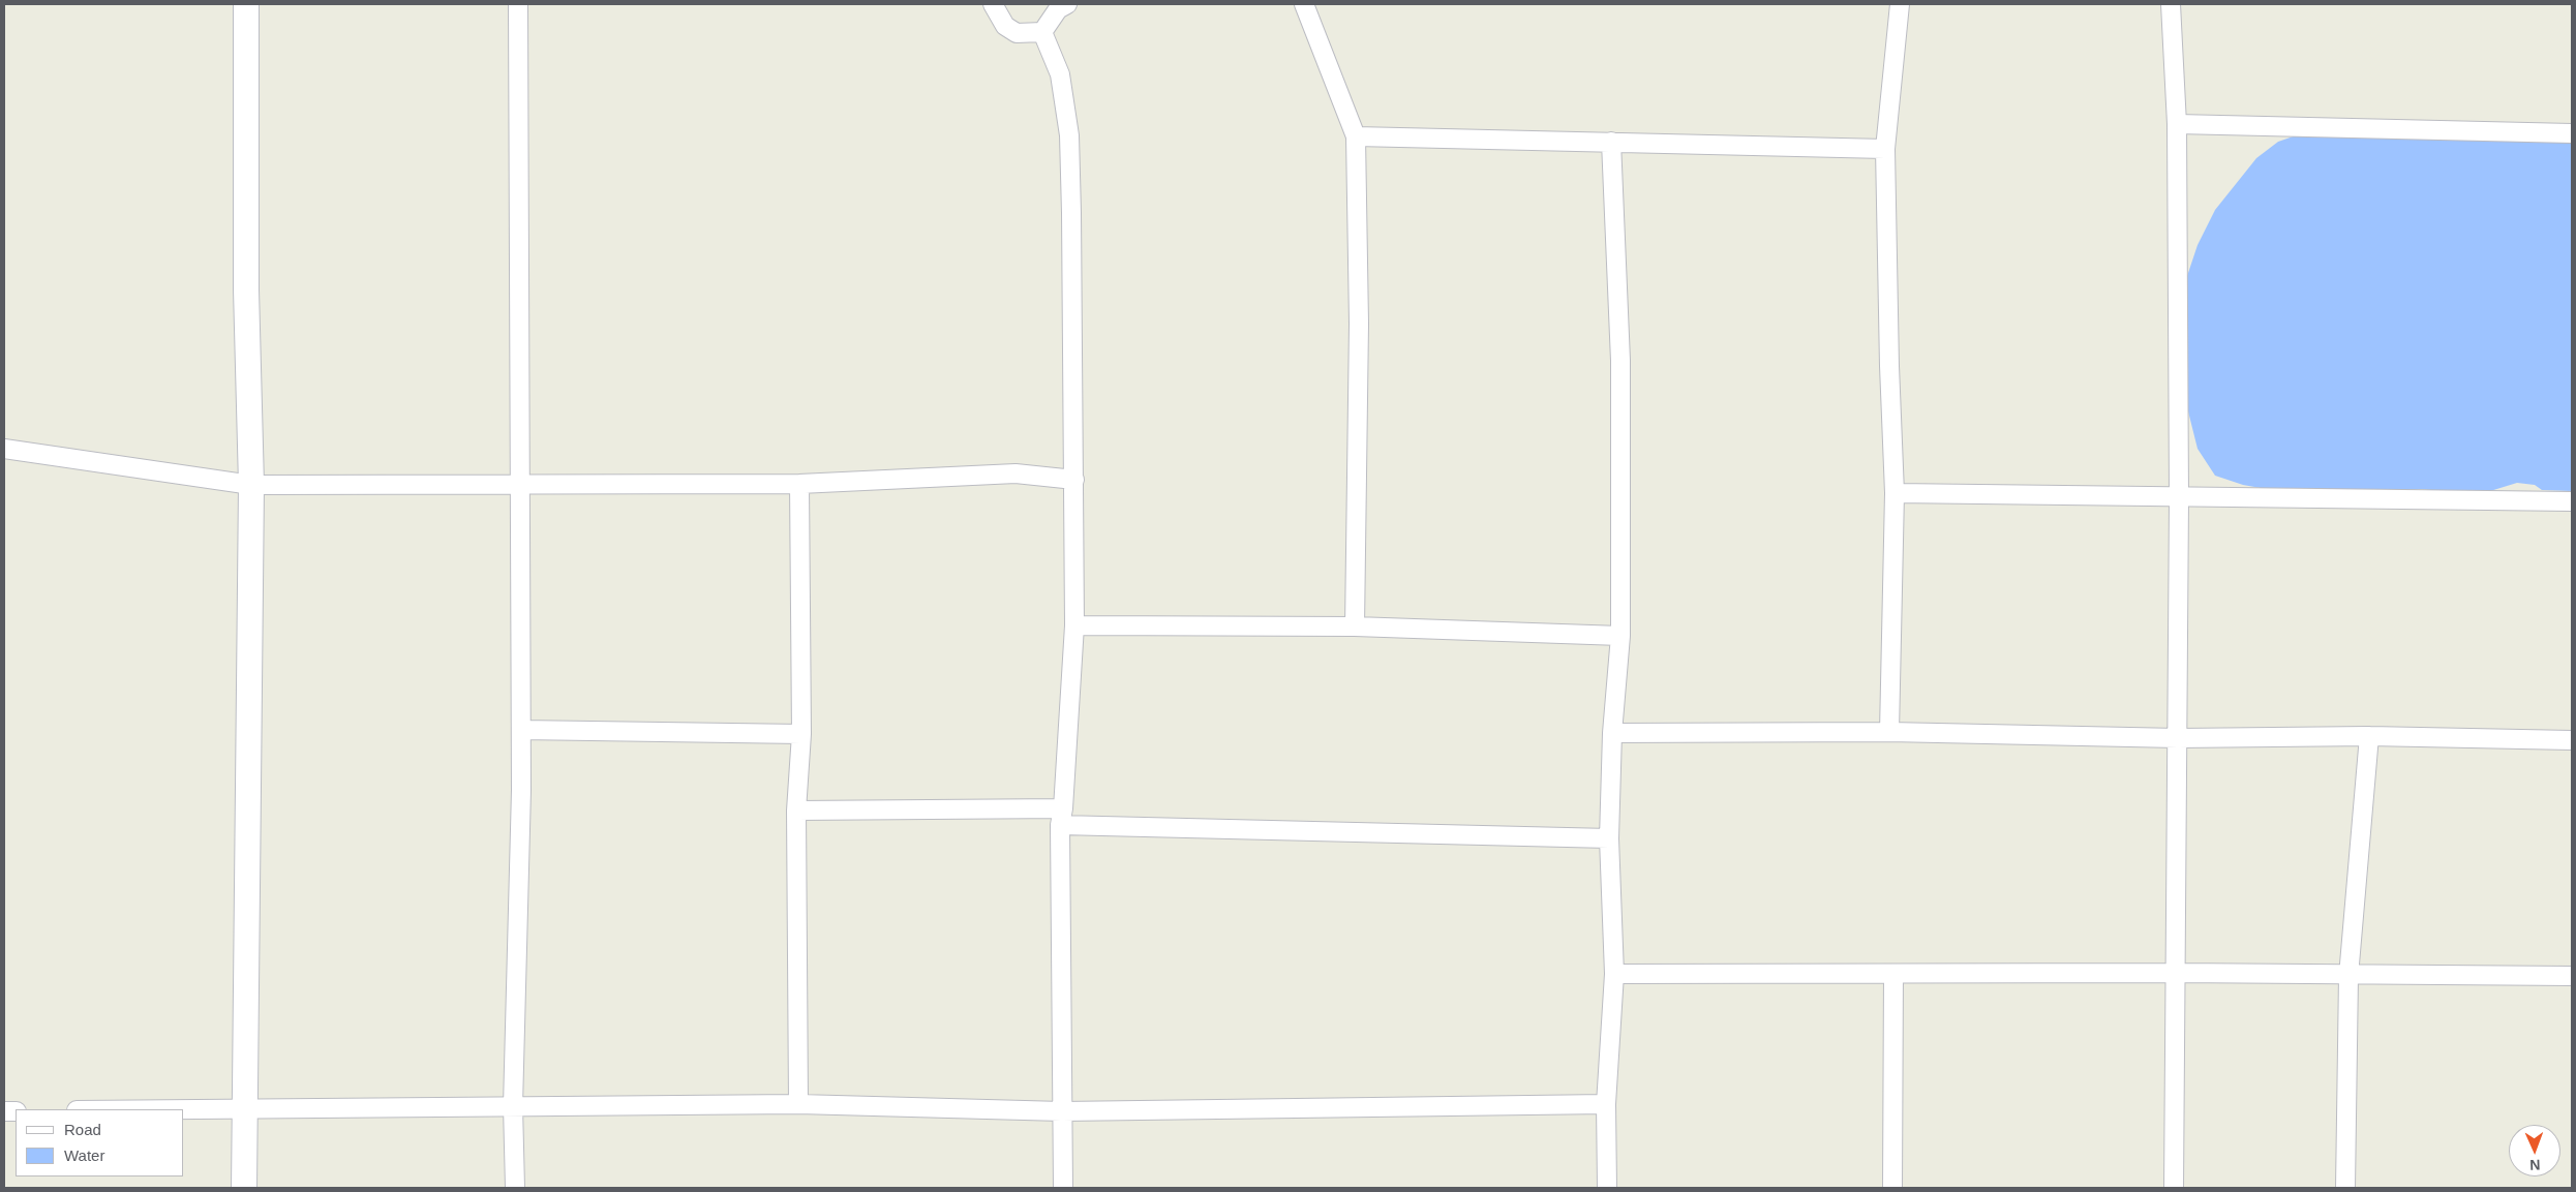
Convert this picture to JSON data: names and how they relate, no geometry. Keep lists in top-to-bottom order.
{
  "legend": ["Road", "Water"],
  "north": "bottom"
}
